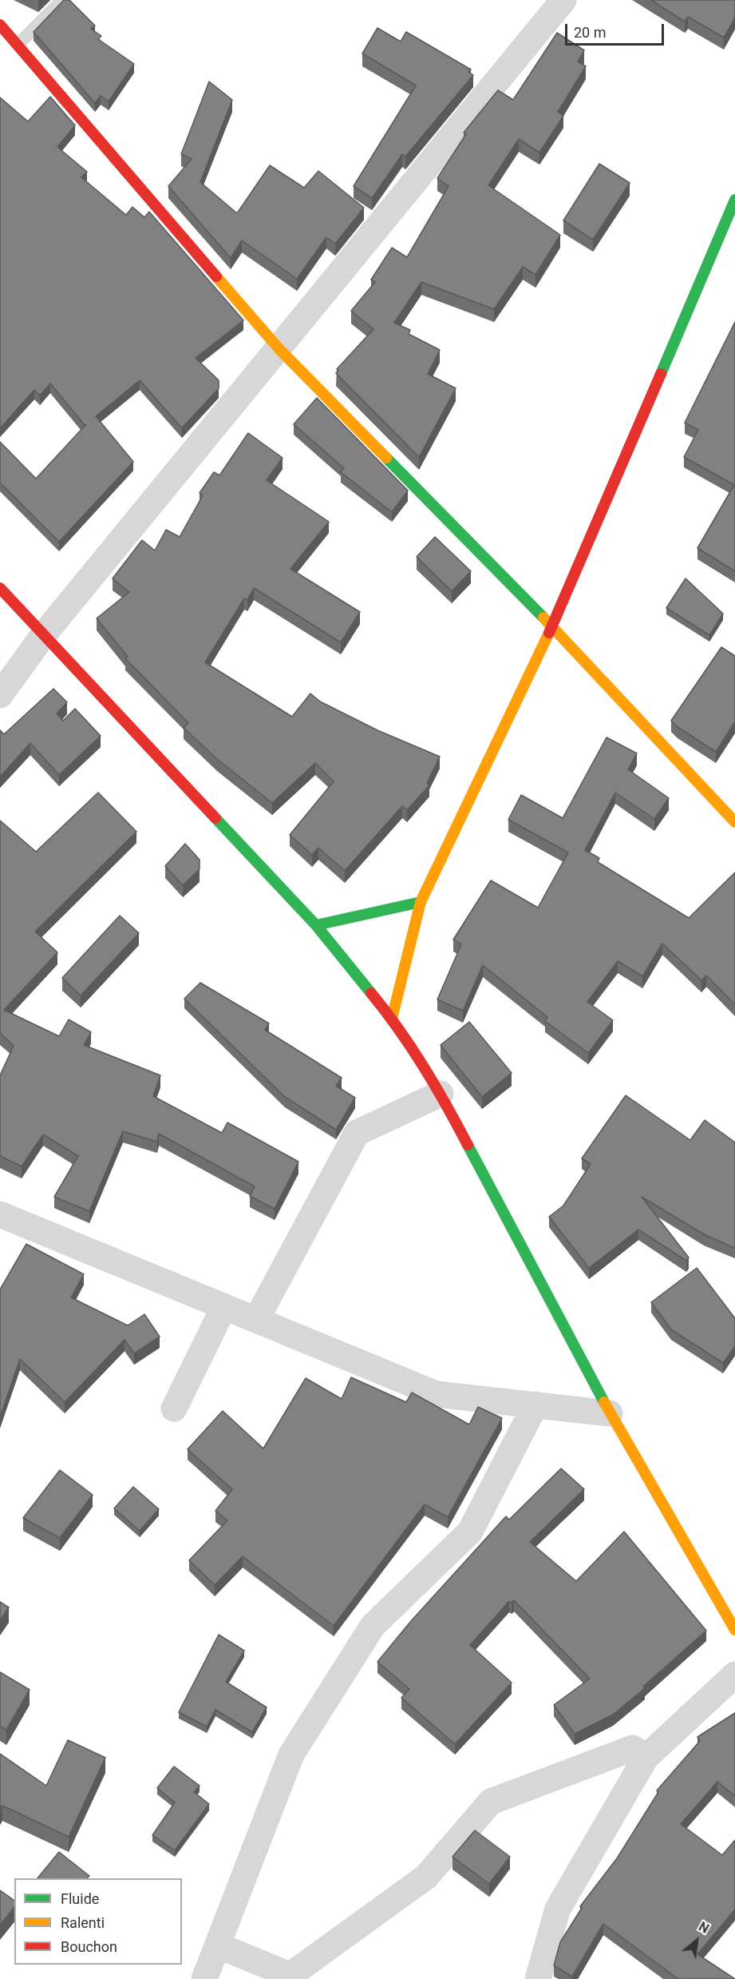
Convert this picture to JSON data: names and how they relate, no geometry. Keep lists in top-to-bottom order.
{
  "legend": ["Fluide", "Ralenti", "Bouchon"],
  "scale_bar": "20 m",
  "north": "top right"
}
